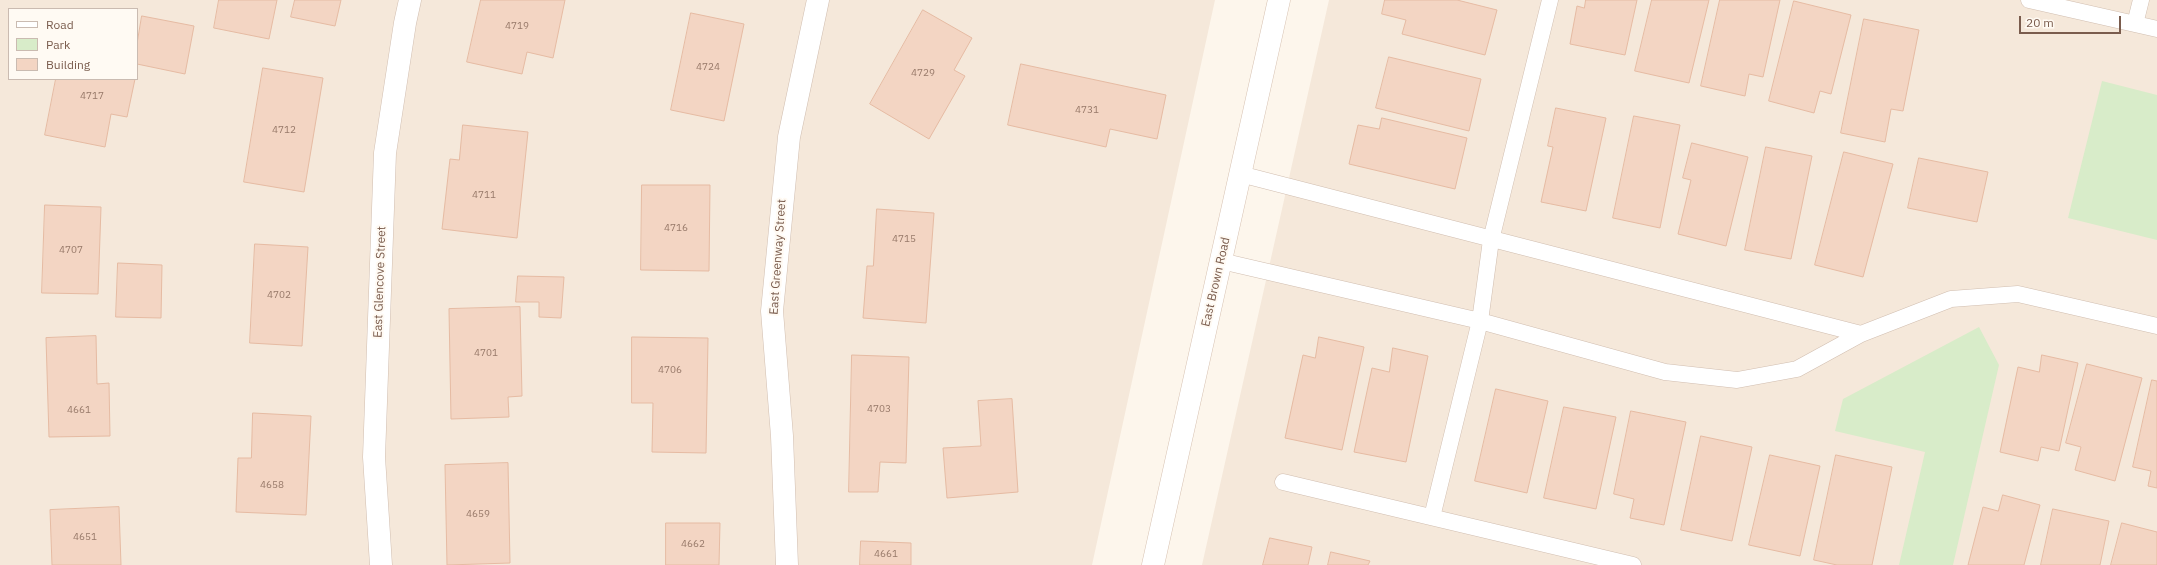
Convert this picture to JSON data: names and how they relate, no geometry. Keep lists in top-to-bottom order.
{
  "streets": {
    "street": ["East Greenway Street", "East Glencove Street", "East Brown Road"]
  },
  "house_numbers": [
    "4719",
    "4724",
    "4729",
    "4717",
    "4731",
    "4712",
    "4711",
    "4716",
    "4715",
    "4707",
    "4702",
    "4701",
    "4706",
    "4703",
    "4661",
    "4658",
    "4659",
    "4651",
    "4662",
    "4661"
  ],
  "legend": ["Road", "Park", "Building"],
  "scale_bar": "20 m"
}
